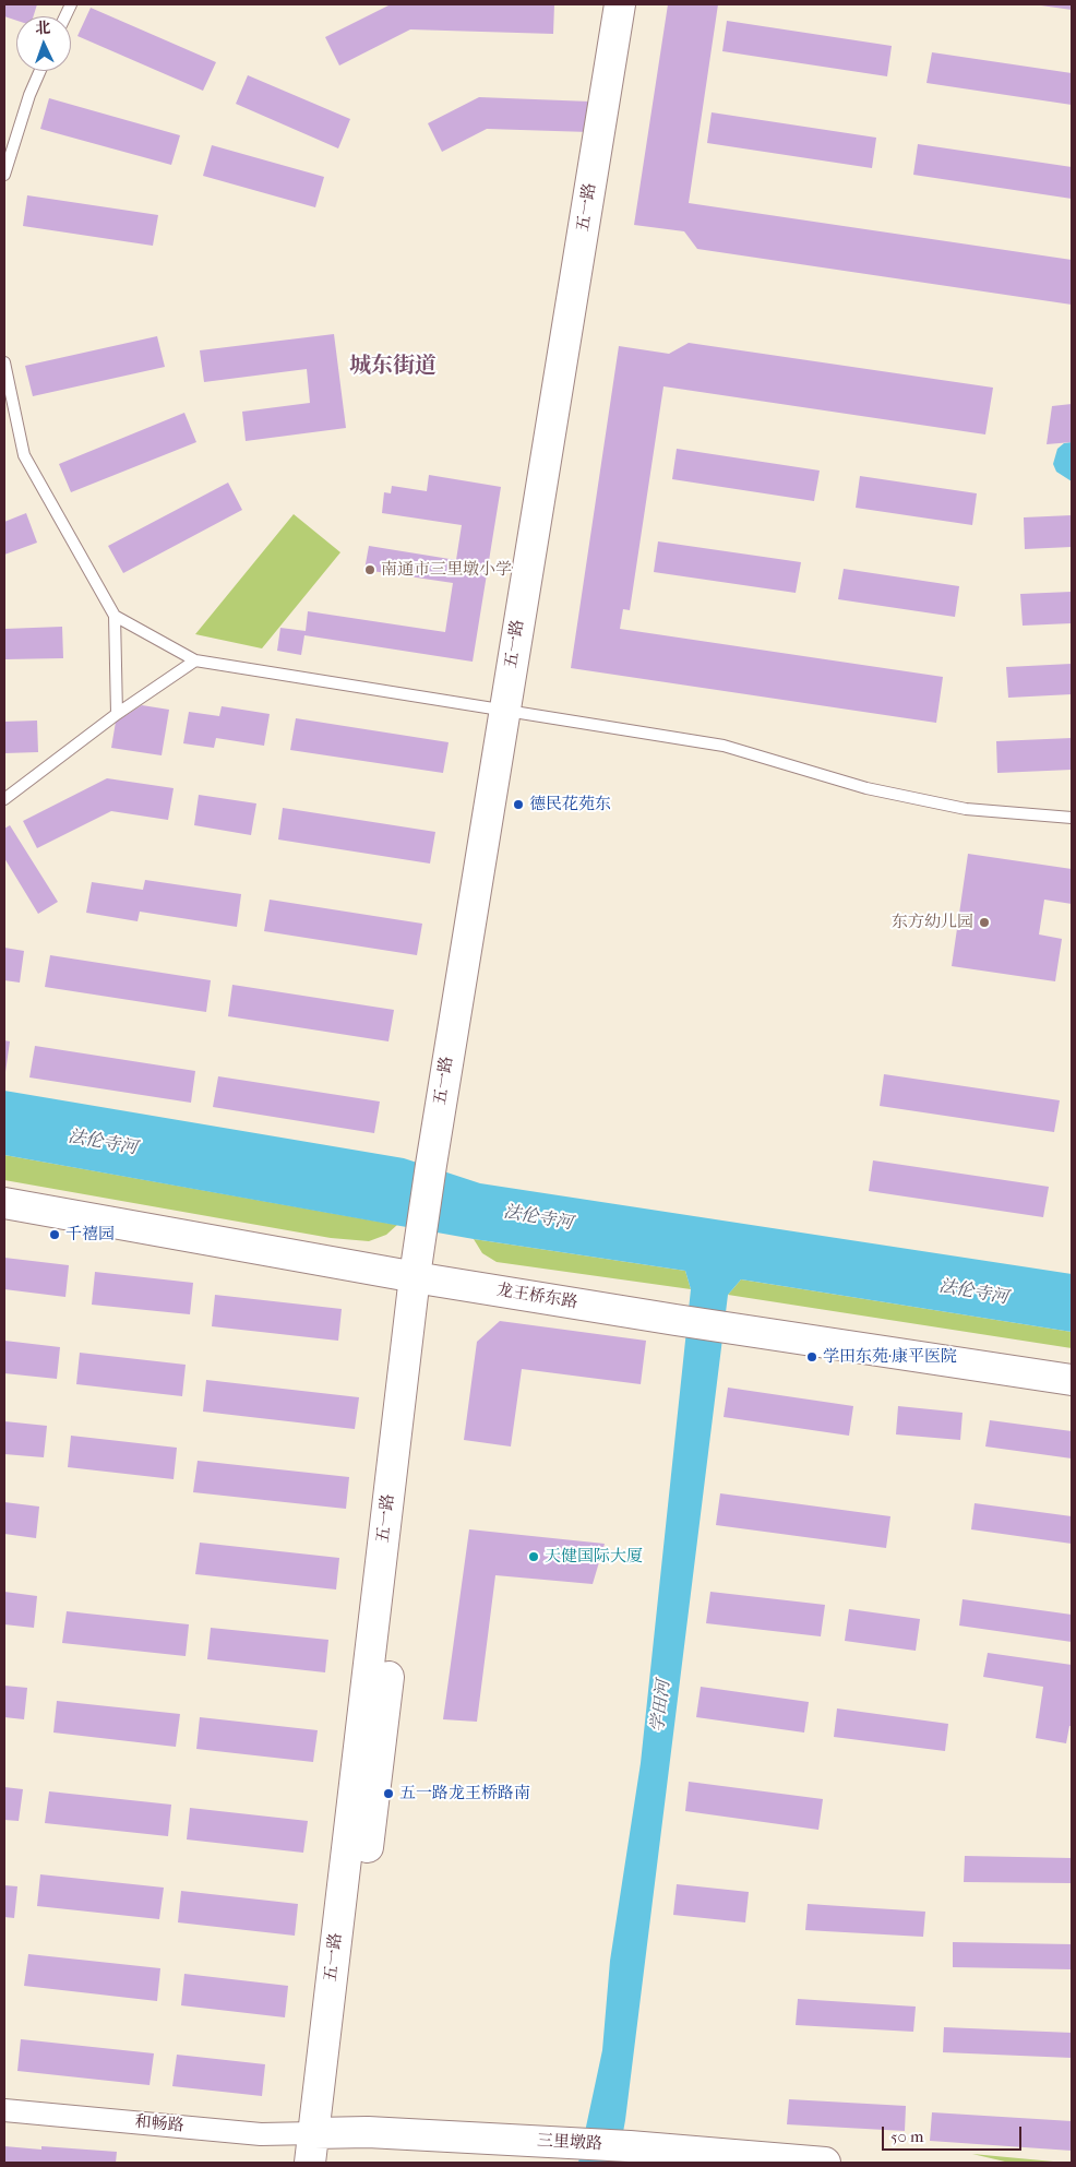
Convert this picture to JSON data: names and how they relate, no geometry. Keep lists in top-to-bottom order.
{
  "streets": {
    "main road": ["五一路", "龙王桥东路", "三里墩路"],
    "street": ["和畅路"]
  },
  "crossings": [
    ["五一路", "龙王桥东路"],
    ["五一路", "和畅路"],
    ["五一路", "三里墩路"],
    ["和畅路", "三里墩路"]
  ],
  "districts": ["城东街道"],
  "water": ["法伦寺河", "学田河"],
  "places": [
    "南通市三里墩小学",
    "德民花苑东",
    "东方幼儿园",
    "千禧园",
    "学田东苑·康平医院",
    "天健国际大厦",
    "五一路龙王桥路南"
  ],
  "scale_bar": "50 m",
  "north": "top"
}
